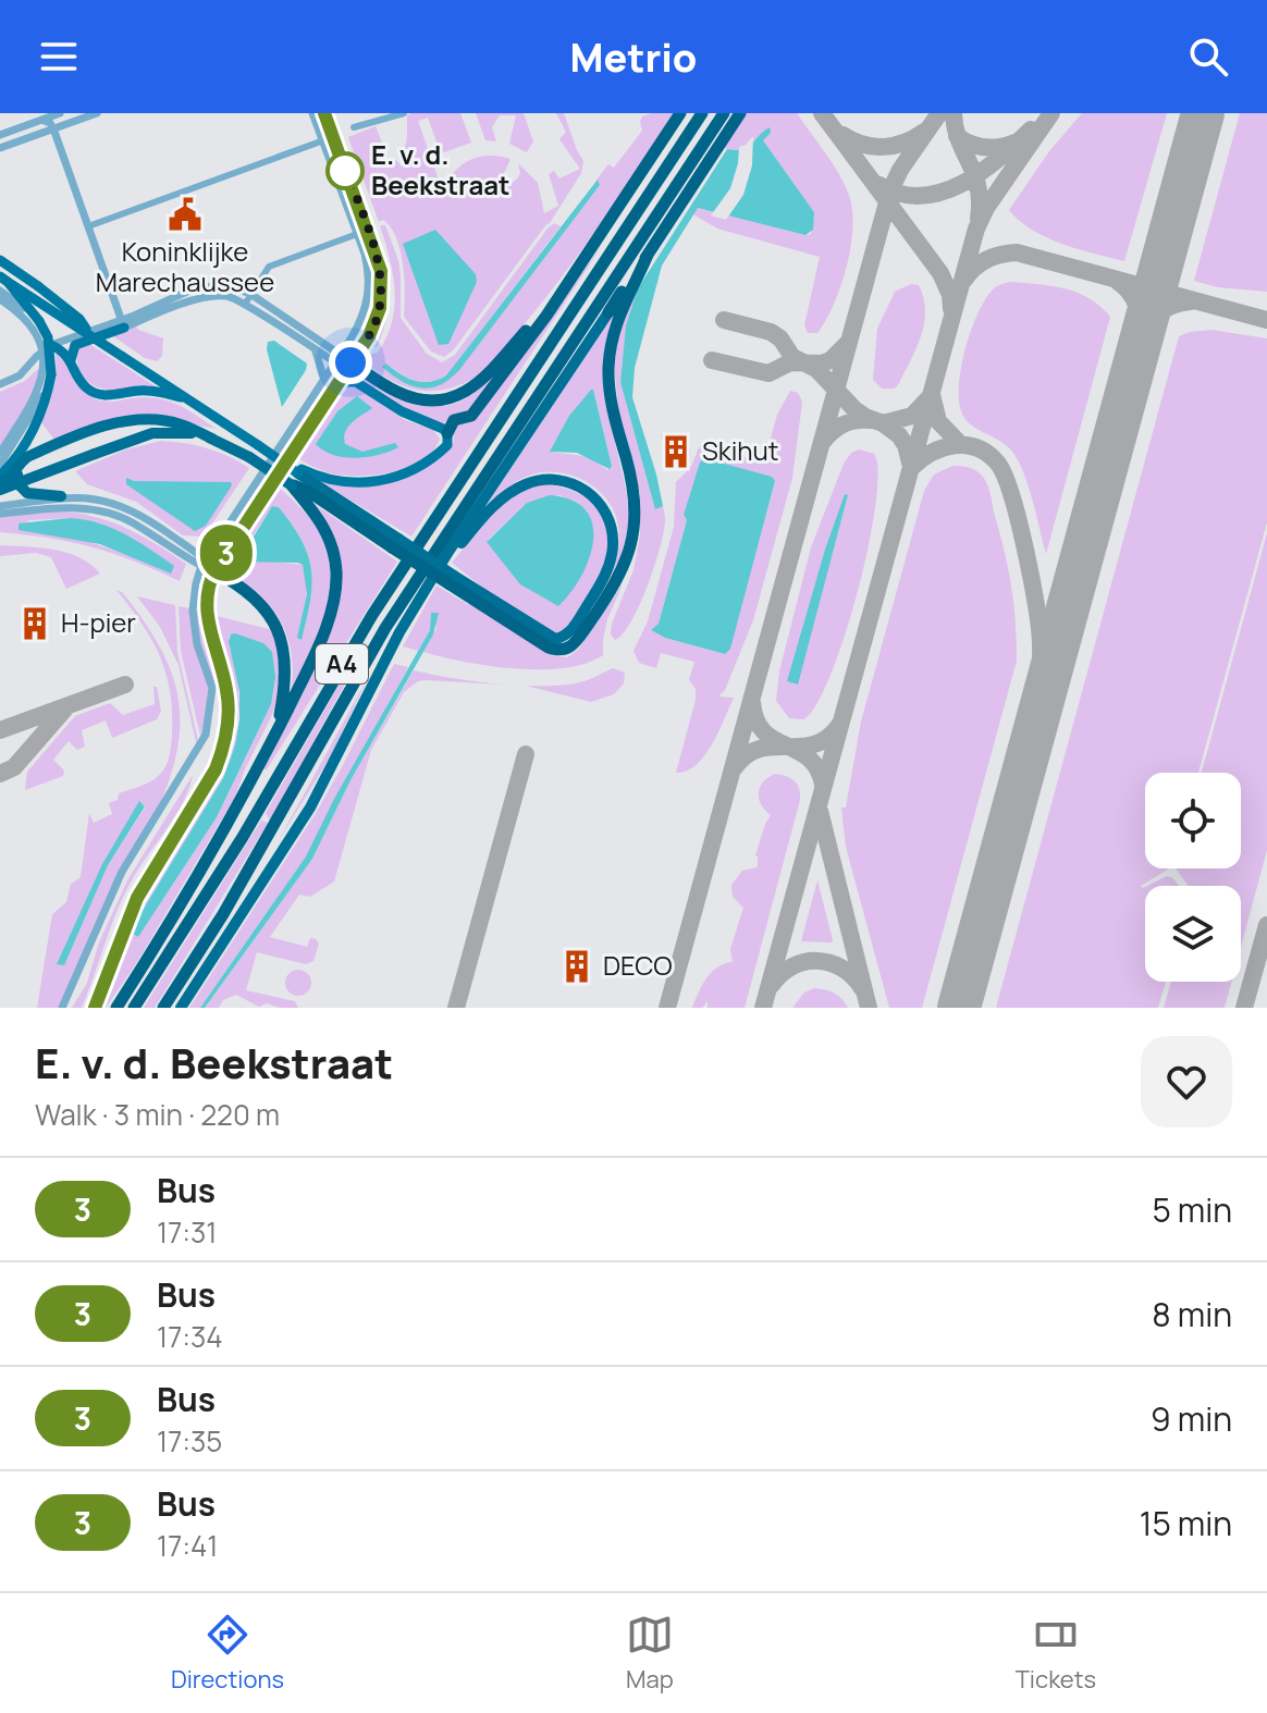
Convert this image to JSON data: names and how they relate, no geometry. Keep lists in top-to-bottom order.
{
  "streets": {
    "highway": ["A4"]
  },
  "places": {
    "other": ["E. v. d. Beekstraat"],
    "public building": ["Koninklijke Marechaussee"],
    "building": ["Skihut", "H-pier", "DECO"]
  },
  "lines": ["bus line 3"],
  "page": {
    "header": "Metrio",
    "on_map": "3",
    "heading": ["E. v. d. Beekstraat", "Walk · 3 min · 220 m"],
    "list": [
      {
        "mark": "3",
        "name": "Bus",
        "note": "17:31",
        "value": "5 min"
      },
      {
        "mark": "3",
        "name": "Bus",
        "note": "17:34",
        "value": "8 min"
      },
      {
        "mark": "3",
        "name": "Bus",
        "note": "17:35",
        "value": "9 min"
      },
      {
        "mark": "3",
        "name": "Bus",
        "note": "17:41",
        "value": "15 min"
      }
    ],
    "tabs": ["Directions", "Map", "Tickets"]
  }
}
